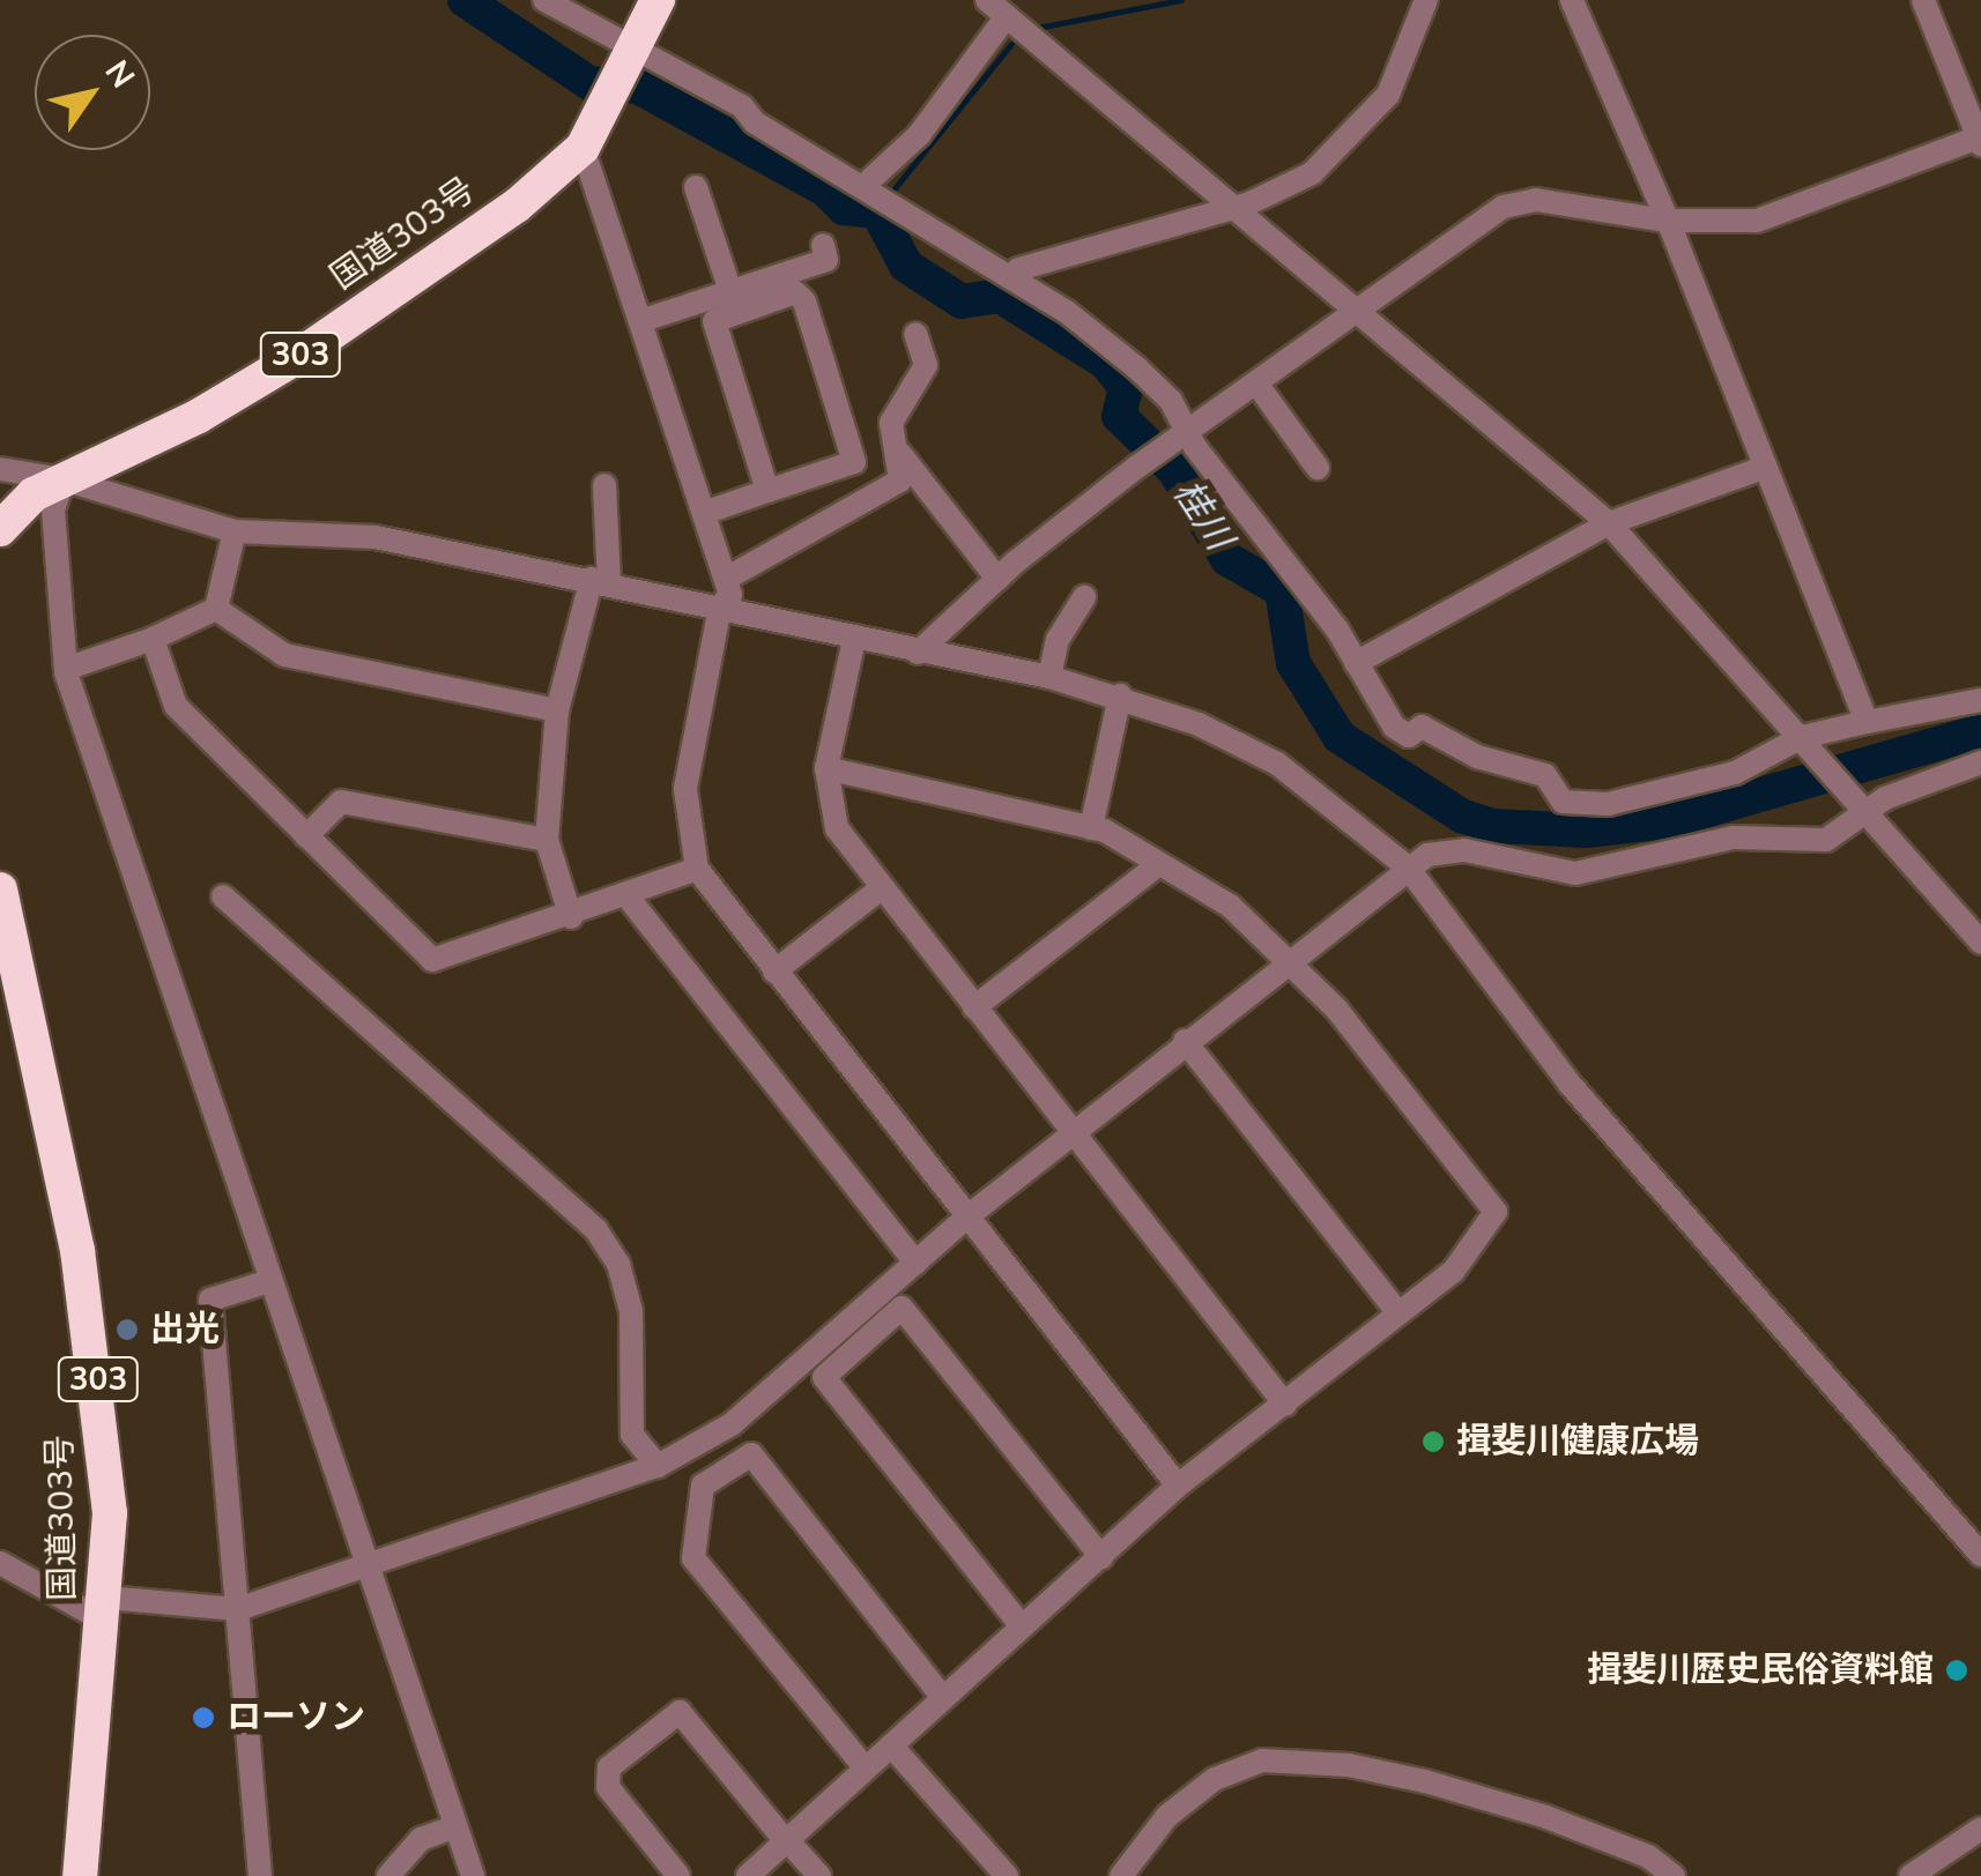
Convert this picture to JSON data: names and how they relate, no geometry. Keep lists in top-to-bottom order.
{
  "streets": {
    "highway": ["国道303号", "303"]
  },
  "water": ["桂川"],
  "places": [
    "出光",
    "揖斐川健康広場",
    "揖斐川歴史民俗資料館",
    "ローソン"
  ],
  "north": "top right"
}
